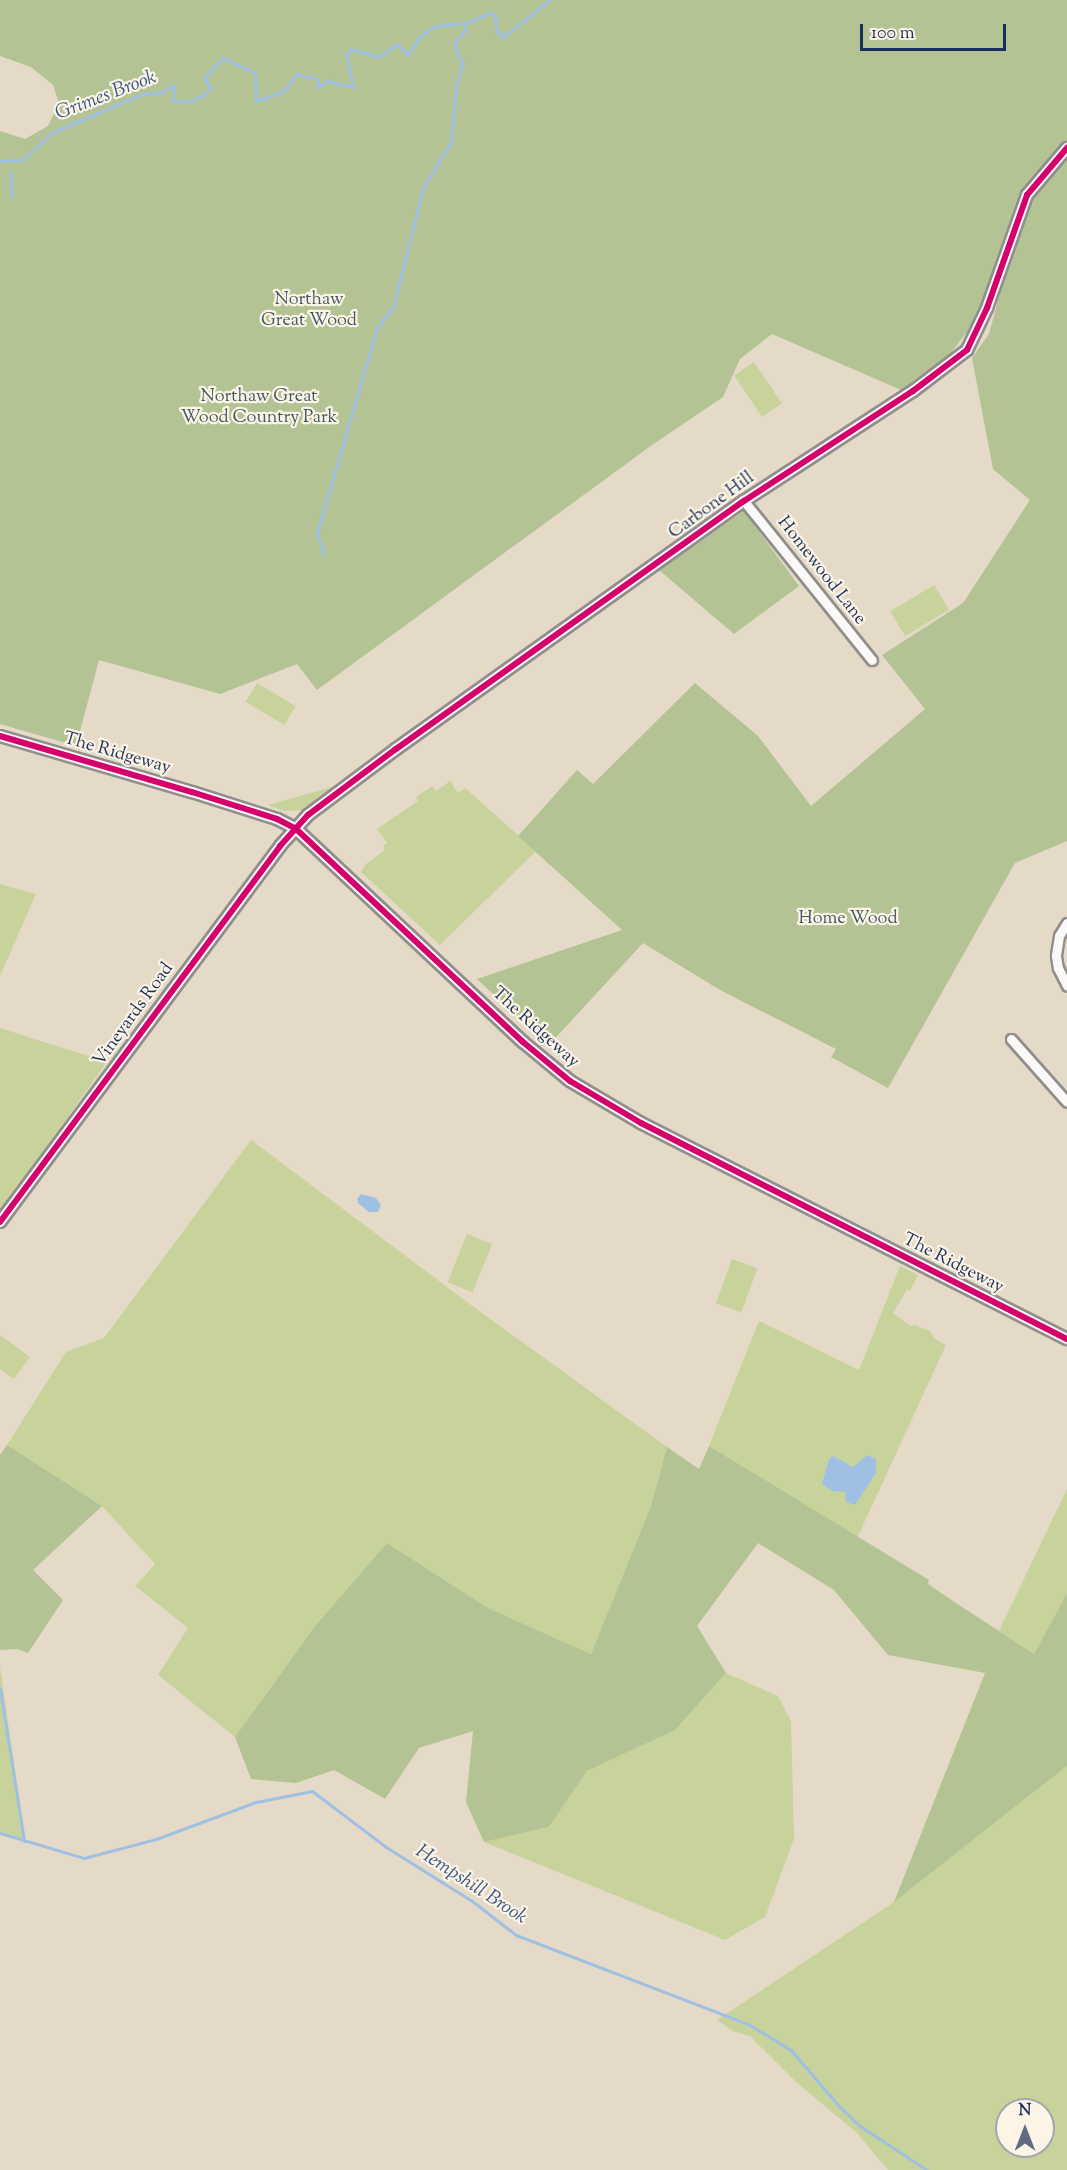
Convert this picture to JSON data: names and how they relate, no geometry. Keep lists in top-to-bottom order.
{
  "streets": {
    "street": [
      "Carbone Hill",
      "Homewood Lane",
      "The Ridgeway",
      "Vineyards Road"
    ]
  },
  "crossings": [
    ["Carbone Hill", "Homewood Lane"],
    ["Carbone Hill", "The Ridgeway"],
    ["Carbone Hill", "Vineyards Road"],
    ["The Ridgeway", "Vineyards Road"]
  ],
  "water": ["Grimes Brook", "Hempshill Brook"],
  "parks": ["Northaw Great Wood", "Northaw Great Wood Country Park", "Home Wood"],
  "scale_bar": "100 m",
  "north": "top"
}
